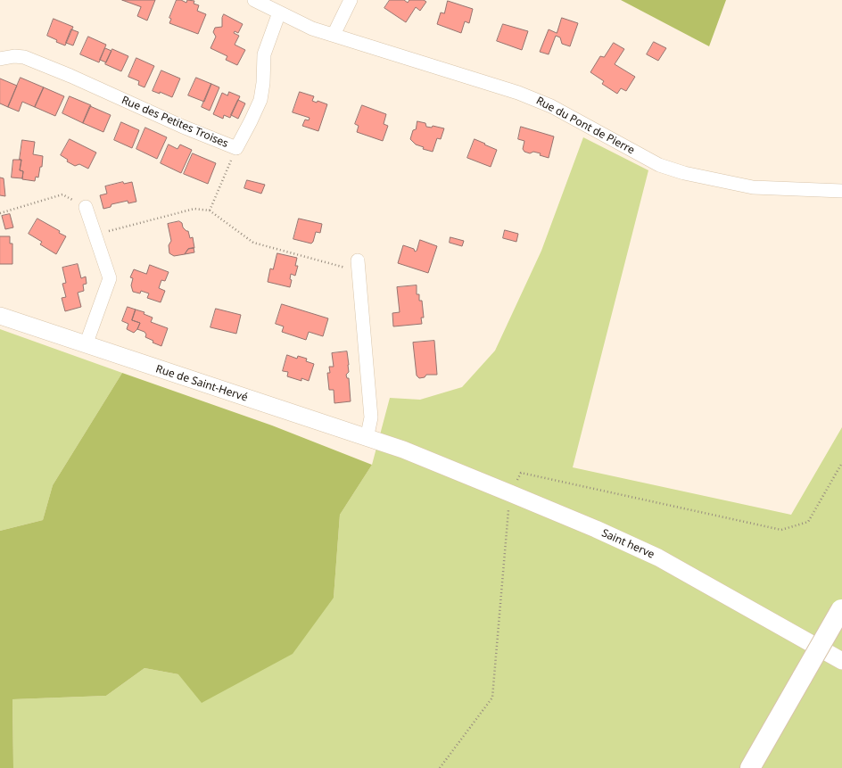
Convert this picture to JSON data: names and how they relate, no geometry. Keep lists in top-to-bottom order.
{
  "streets": {
    "street": [
      "Rue des Petites Troises",
      "Rue du Pont de Pierre",
      "Rue de Saint-Hervé",
      "Saint herve"
    ]
  },
  "crossings": [
    ["Rue des Petites Troises", "Rue du Pont de Pierre"],
    ["Rue de Saint-Hervé", "Saint herve"]
  ]
}
